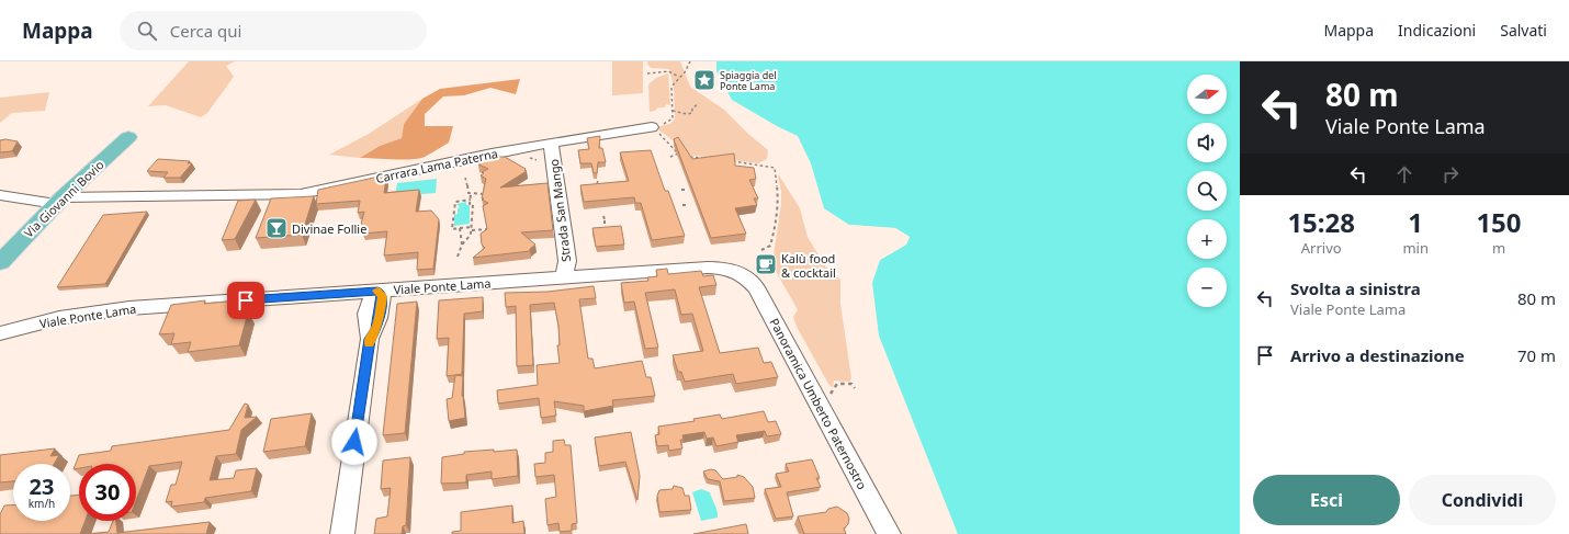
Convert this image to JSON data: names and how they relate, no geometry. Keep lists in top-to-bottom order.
{
  "streets": {
    "main road": ["Via Giovanni Bovio"],
    "street": [
      "Carrara Lama Paterna",
      "Strada San Mango",
      "Viale Ponte Lama",
      "Panoramica Umberto Paternostro"
    ]
  },
  "crossings": [
    ["Carrara Lama Paterna", "Via Giovanni Bovio"],
    ["Carrara Lama Paterna", "Strada San Mango"],
    ["Strada San Mango", "Viale Ponte Lama"],
    ["Viale Ponte Lama", "Panoramica Umberto Paternostro"]
  ],
  "places": {
    "place": ["Spiaggia del Ponte Lama"],
    "bar": ["Divinae Follie"],
    "cafe": ["Kalù food & cocktail"]
  },
  "north": "right",
  "page": {
    "header": "Mappa",
    "search": "Cerca qui",
    "nav": ["Mappa", "Indicazioni", "Salvati"],
    "turn": ["80 m", "Viale Ponte Lama"],
    "map_buttons": ["+", "−"],
    "eta": [
      "15:28",
      "Arrivo",
      "1",
      "min",
      "150",
      "m"
    ],
    "list": [
      {
        "name": "Svolta a sinistra",
        "note": "Viale Ponte Lama",
        "value": "80 m"
      },
      {
        "name": "Arrivo a destinazione",
        "value": "70 m"
      }
    ],
    "speed": "23 km/h",
    "limit": "30",
    "buttons": ["Esci", "Condividi"]
  }
}
